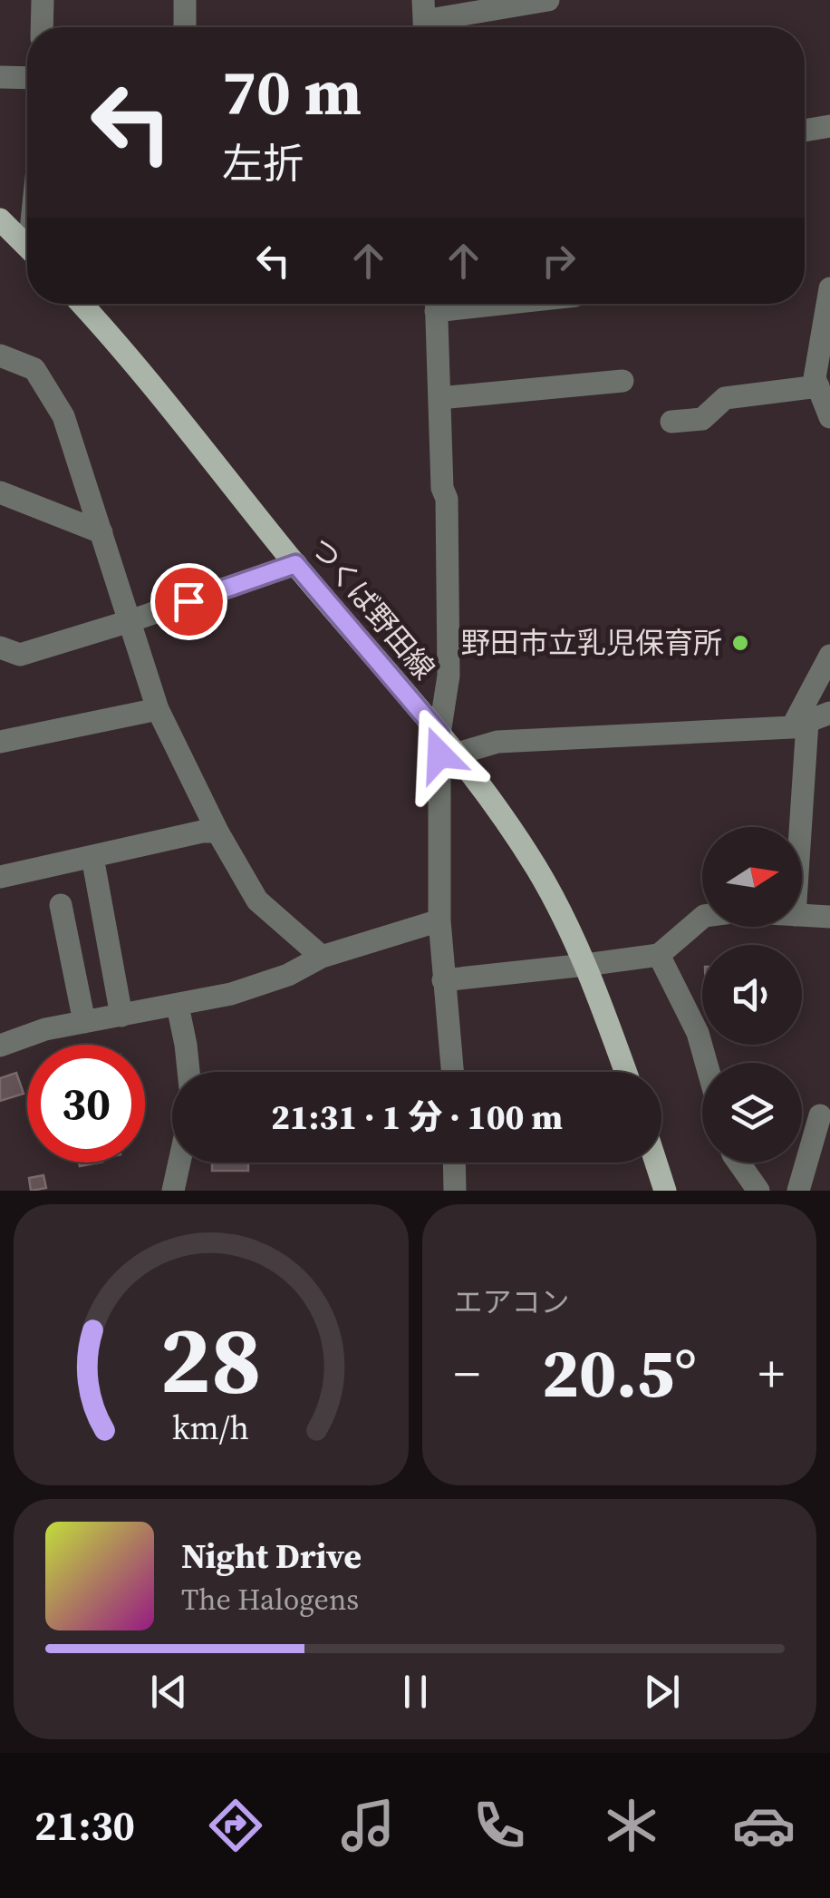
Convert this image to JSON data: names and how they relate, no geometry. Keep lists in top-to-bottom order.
{
  "streets": {
    "main road": ["つくば野田線"]
  },
  "places": ["野田市立乳児保育所"],
  "north": "right",
  "page": {
    "turn": ["70 m", "左折"],
    "limit": "30",
    "trip": "21:31 · 1 分 · 100 m",
    "tile": "エアコン",
    "heat": ["−", "20.5°", "+"],
    "song": ["Night Drive", "The Halogens"],
    "tabs": "21:30",
    "gauge": ["28", "km/h"]
  }
}
